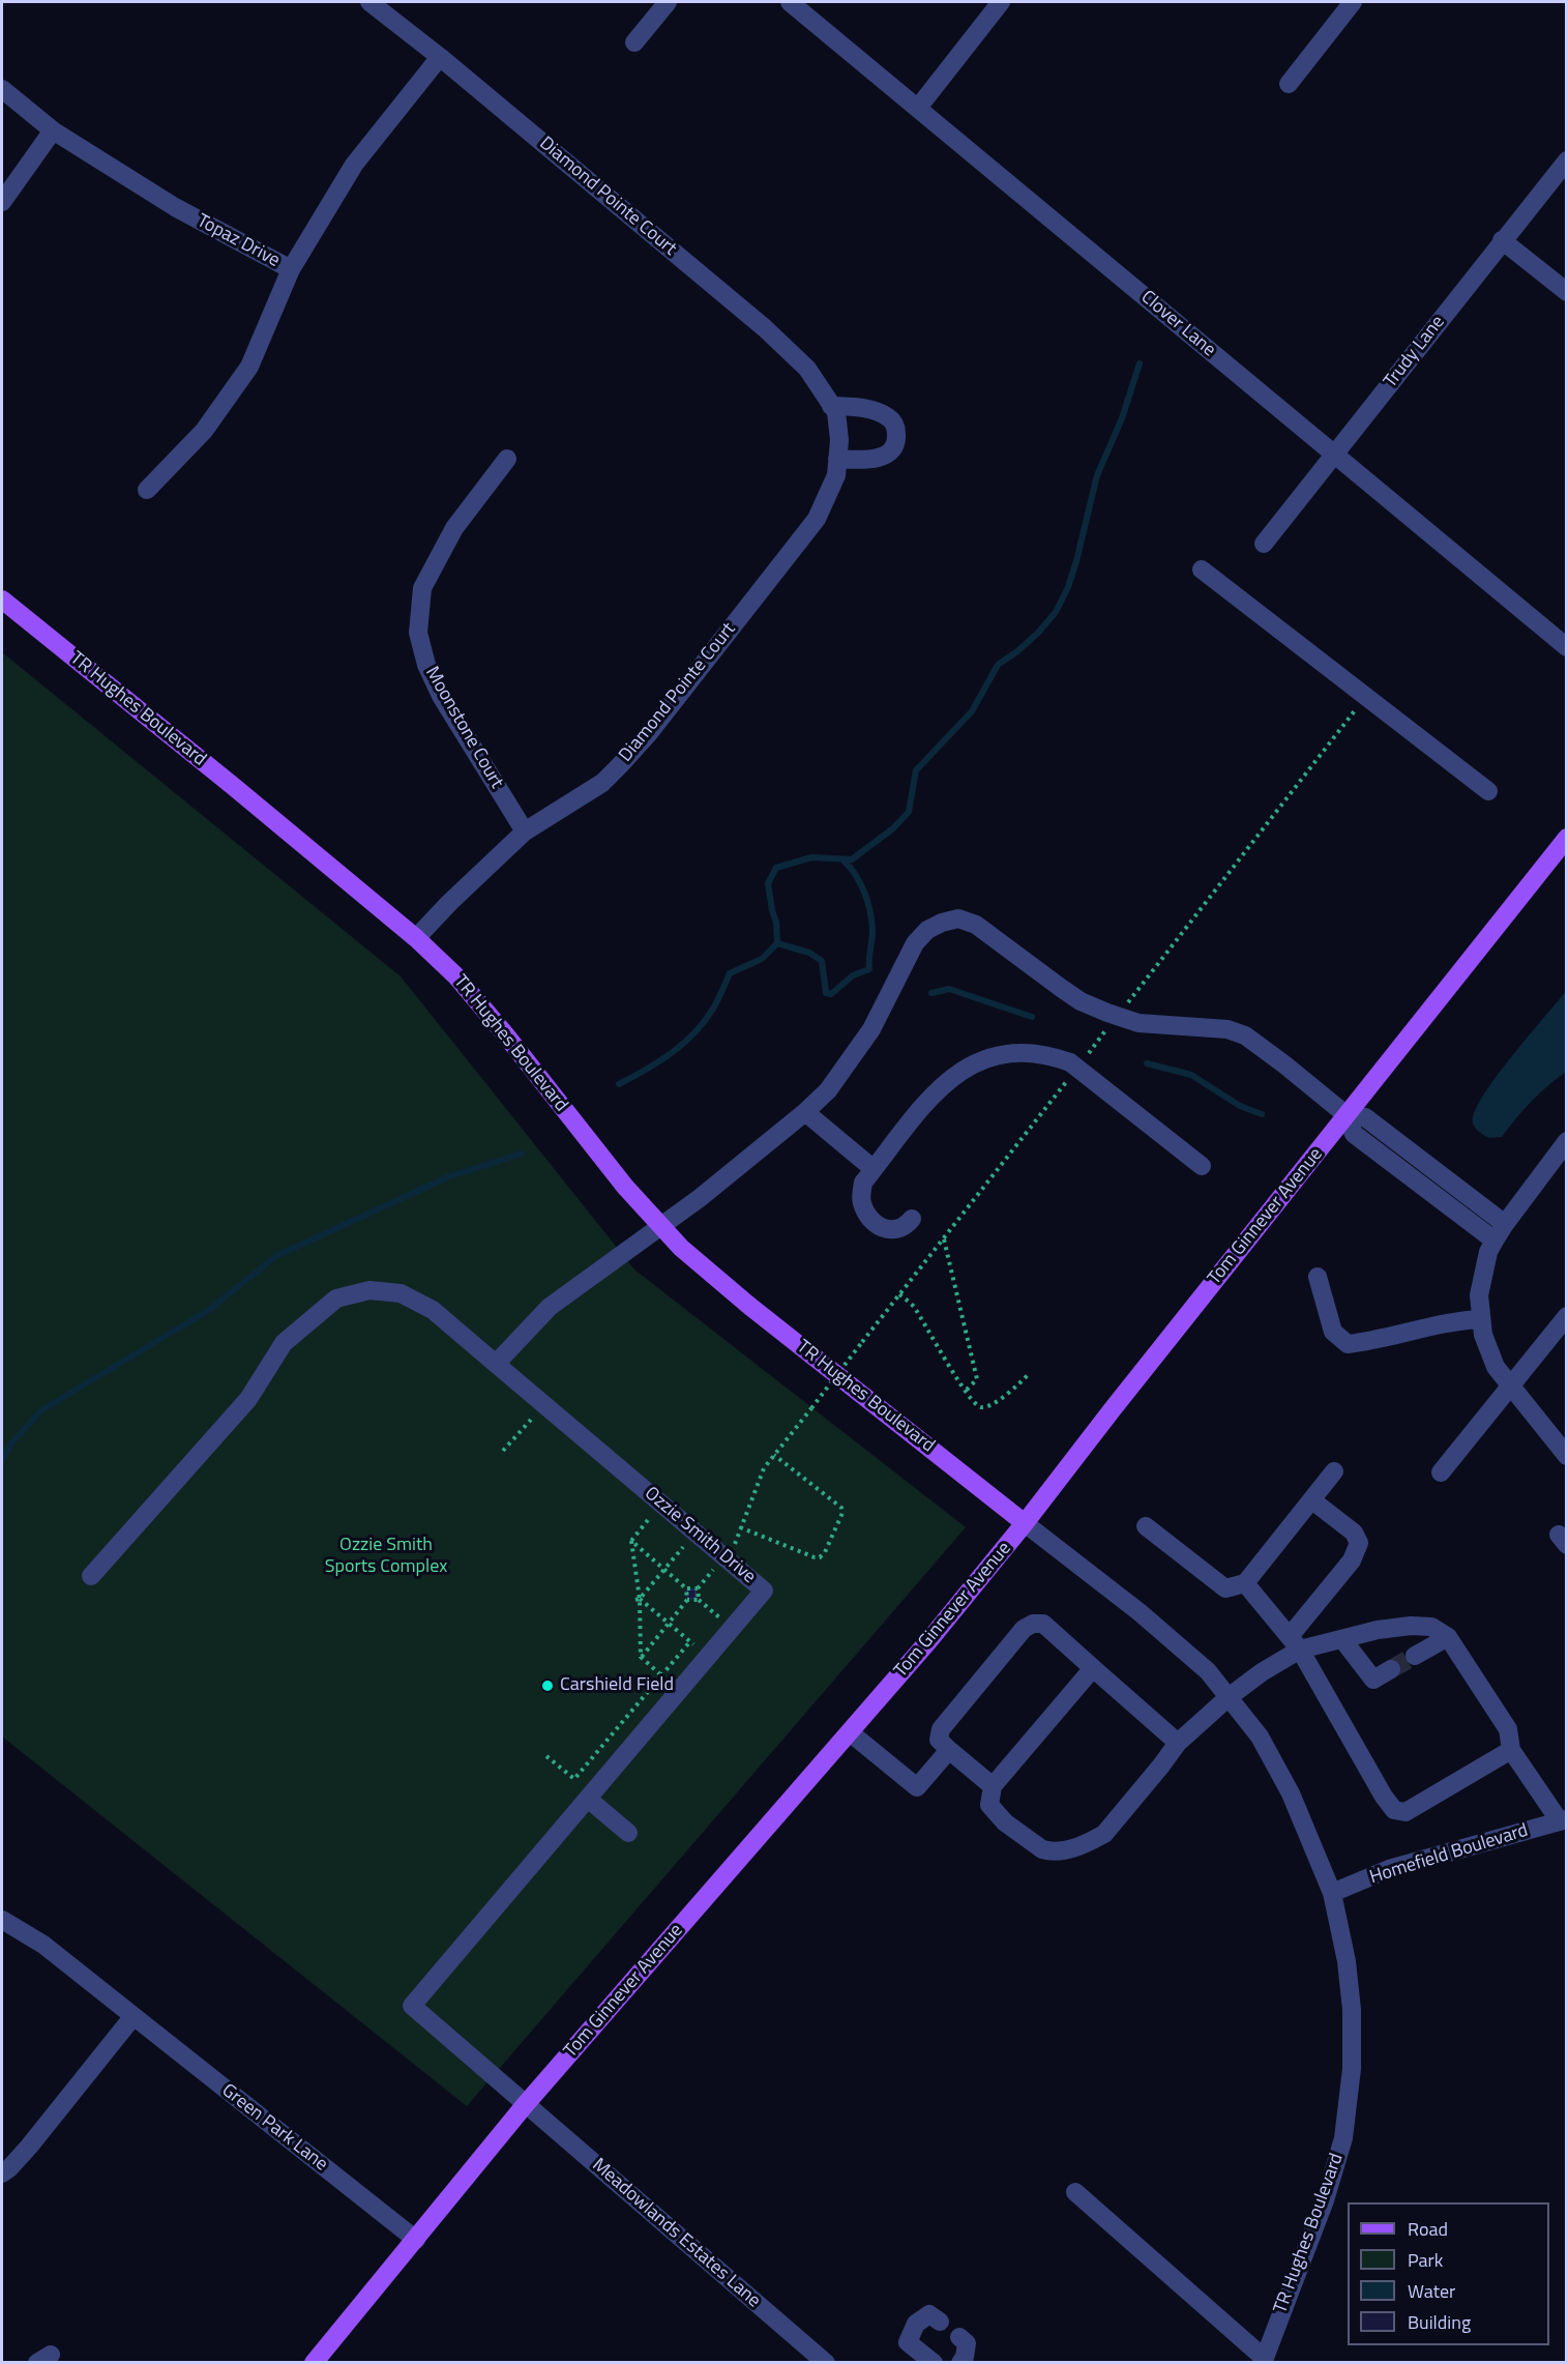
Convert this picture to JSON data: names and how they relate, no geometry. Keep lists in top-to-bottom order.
{
  "streets": {
    "main road": ["TR Hughes Boulevard", "Tom Ginnever Avenue"],
    "street": [
      "Diamond Pointe Court",
      "Topaz Drive",
      "Clover Lane",
      "Trudy Lane",
      "Moonstone Court",
      "Ozzie Smith Drive",
      "Homefield Boulevard",
      "Green Park Lane",
      "Meadowlands Estates Lane"
    ]
  },
  "crossings": [
    ["Diamond Pointe Court", "Topaz Drive"],
    ["Diamond Pointe Court", "TR Hughes Boulevard"],
    ["Diamond Pointe Court", "Moonstone Court"],
    ["Clover Lane", "Trudy Lane"],
    ["TR Hughes Boulevard", "Tom Ginnever Avenue"],
    ["TR Hughes Boulevard", "Homefield Boulevard"],
    ["Tom Ginnever Avenue", "Ozzie Smith Drive"],
    ["Tom Ginnever Avenue", "Green Park Lane"],
    ["Tom Ginnever Avenue", "Meadowlands Estates Lane"],
    ["Ozzie Smith Drive", "Meadowlands Estates Lane"]
  ],
  "parks": ["Ozzie Smith Sports Complex"],
  "places": ["Carshield Field"],
  "legend": [
    "Road",
    "Park",
    "Water",
    "Building"
  ]
}
